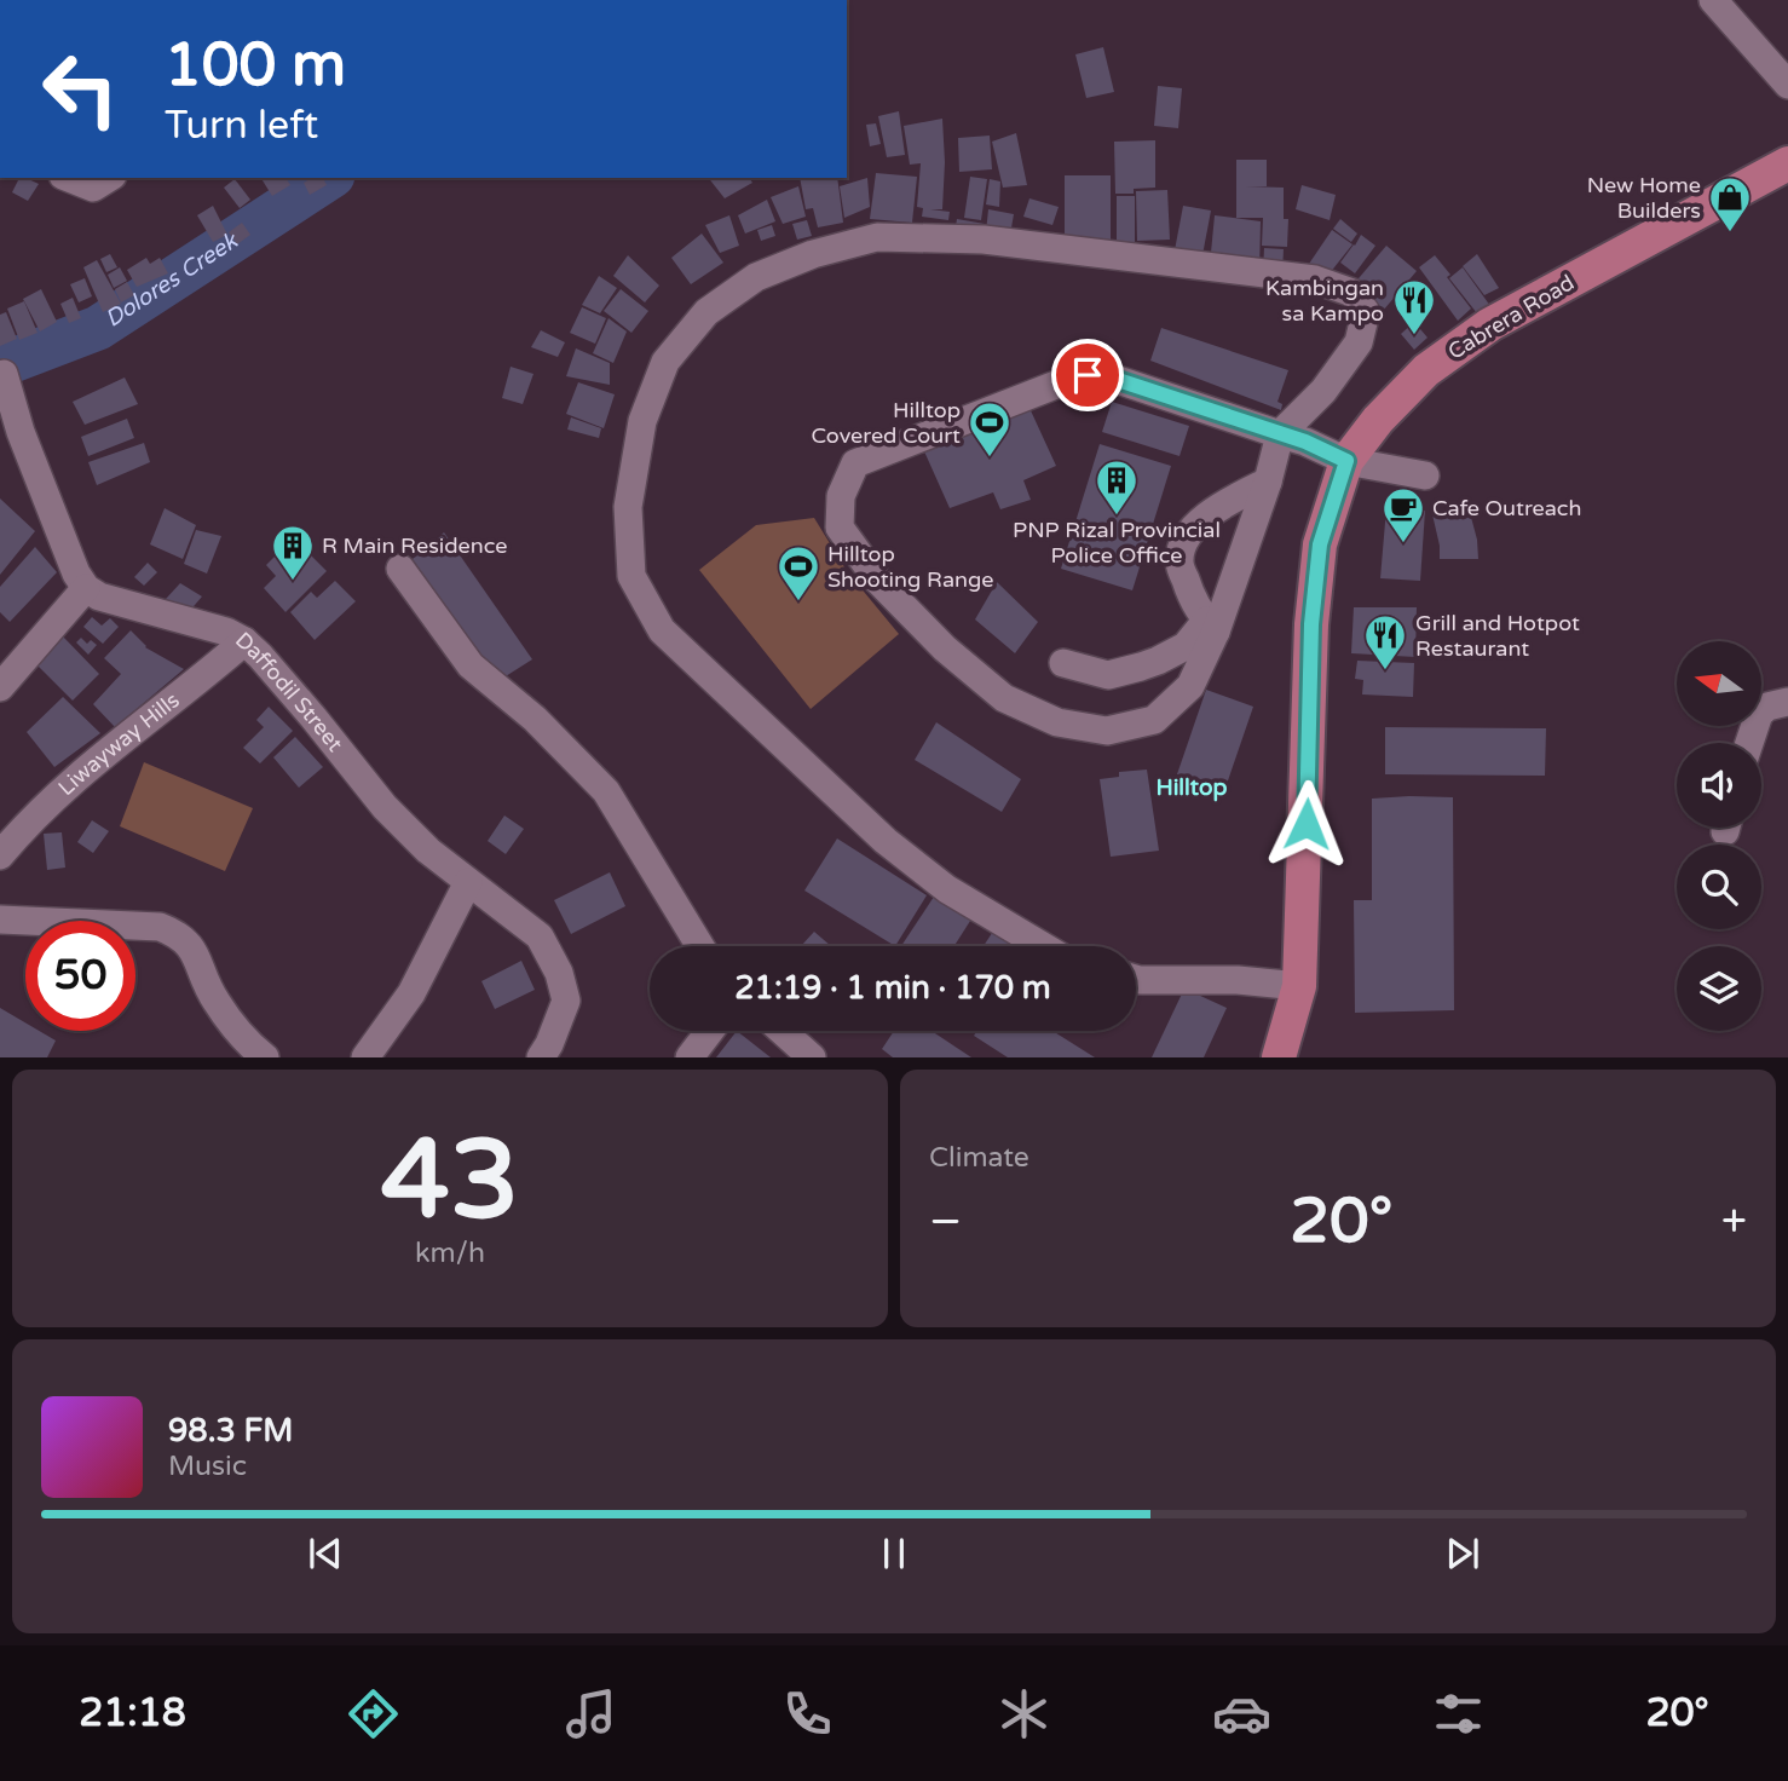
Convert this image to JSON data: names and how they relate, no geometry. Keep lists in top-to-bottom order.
{
  "streets": {
    "main road": ["Cabrera Road"],
    "street": ["Daffodil Street", "Liwayway Hills"]
  },
  "crossings": [
    ["Daffodil Street", "Liwayway Hills"]
  ],
  "districts": ["Hilltop"],
  "water": ["Dolores Creek"],
  "places": {
    "shop": ["New Home Builders"],
    "restaurant": ["Kambingan sa Kampo", "Grill and Hotpot Restaurant"],
    "sports": ["Hilltop Covered Court", "Hilltop Shooting Range"],
    "building": ["PNP Rizal Provincial Police Office", "R Main Residence"],
    "cafe": ["Cafe Outreach"]
  },
  "north": "left",
  "page": {
    "turn": ["100 m", "Turn left"],
    "limit": "50",
    "trip": "21:19 · 1 min · 170 m",
    "tile": [
      ["43", "km/h"],
      "Climate"
    ],
    "heat": ["−", "20°", "+"],
    "song": ["98.3 FM", "Music"],
    "tabs": ["21:18", "20°"]
  }
}
